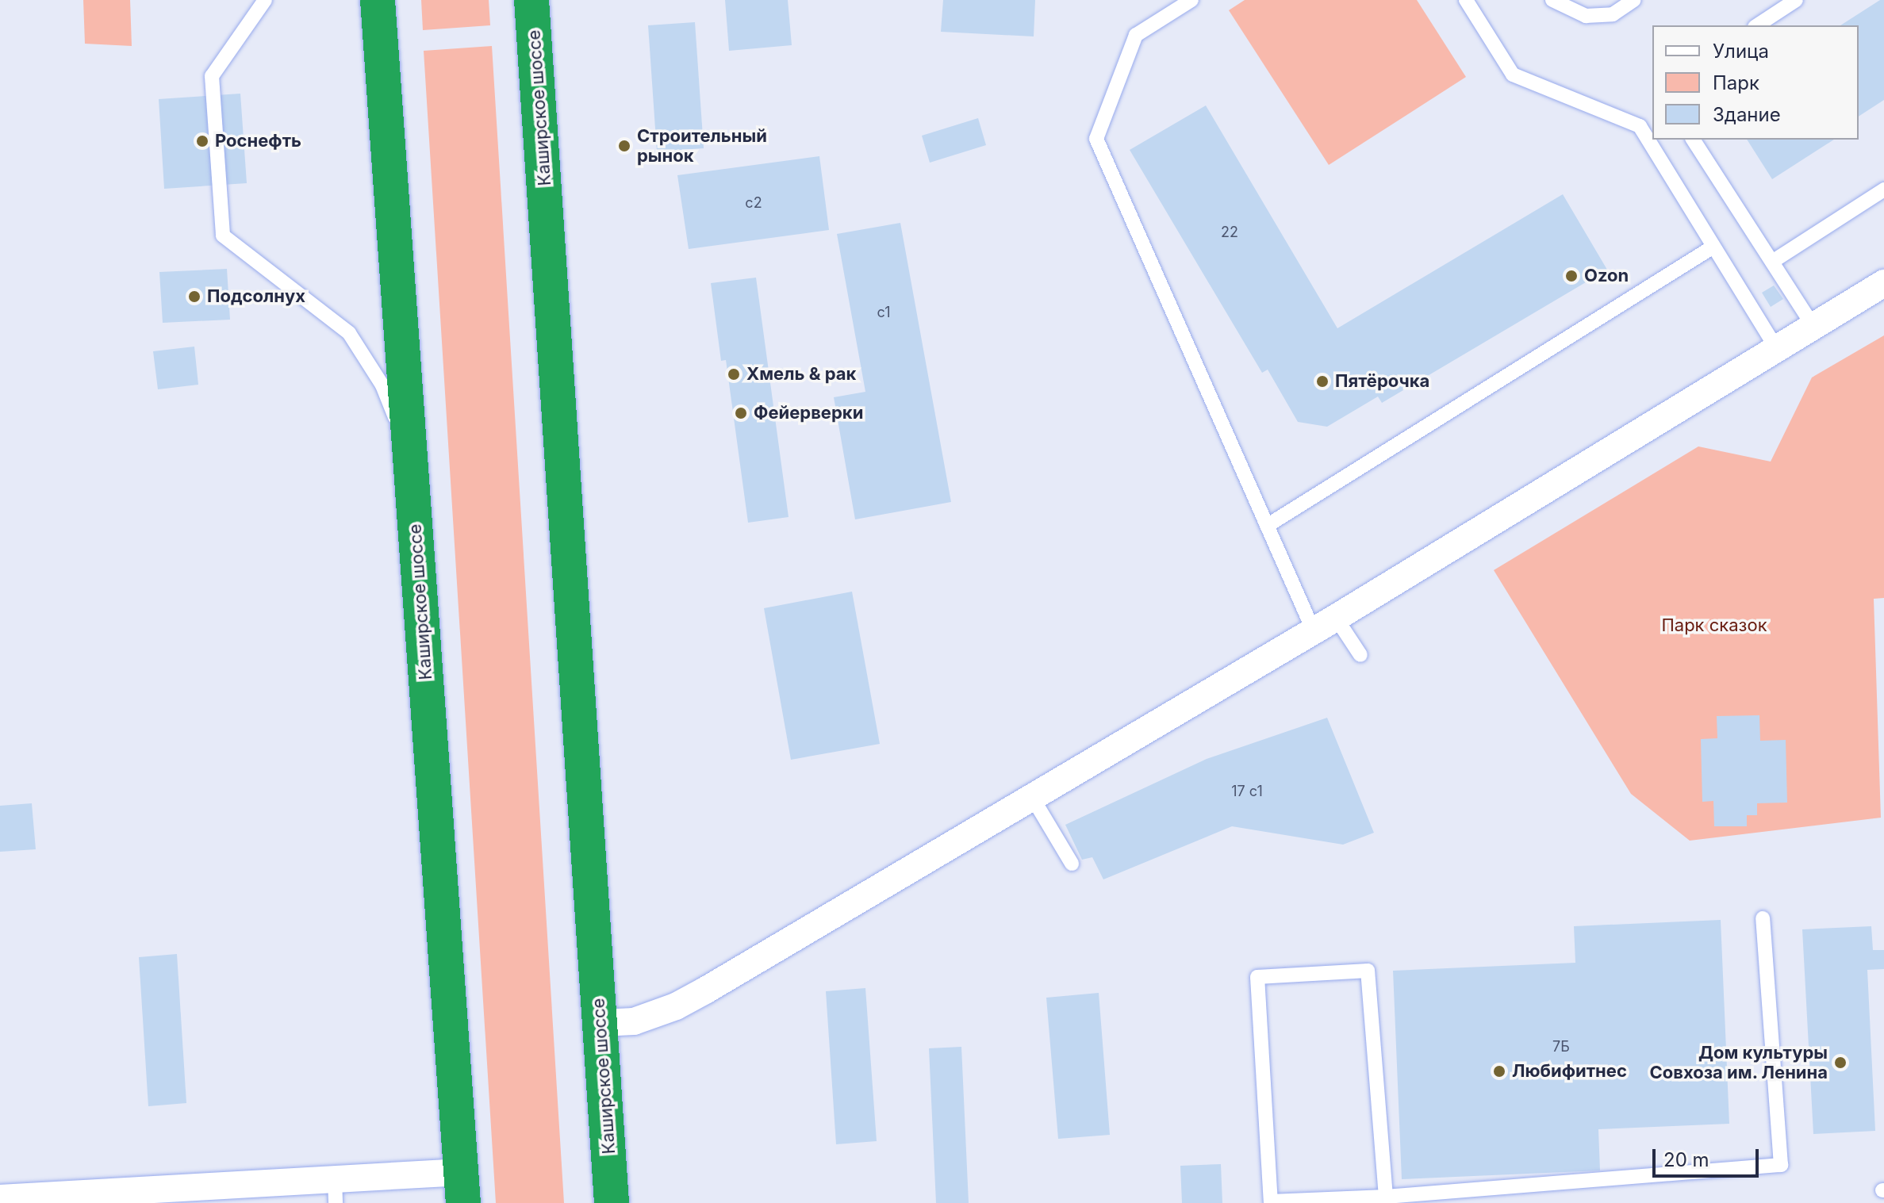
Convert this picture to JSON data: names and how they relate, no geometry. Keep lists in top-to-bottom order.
{
  "streets": {
    "highway": ["Каширское шоссе"]
  },
  "parks": ["Парк сказок"],
  "places": [
    "Роснефть",
    "Строительный рынок",
    "Ozon",
    "Подсолнух",
    "Хмель & рак",
    "Пятёрочка",
    "Фейерверки",
    "Дом культуры Совхоза им. Ленина",
    "Любифитнес"
  ],
  "house_numbers": [
    "с2",
    "22",
    "с1",
    "17 с1",
    "7Б"
  ],
  "legend": ["Улица", "Парк", "Здание"],
  "scale_bar": "20 m"
}
